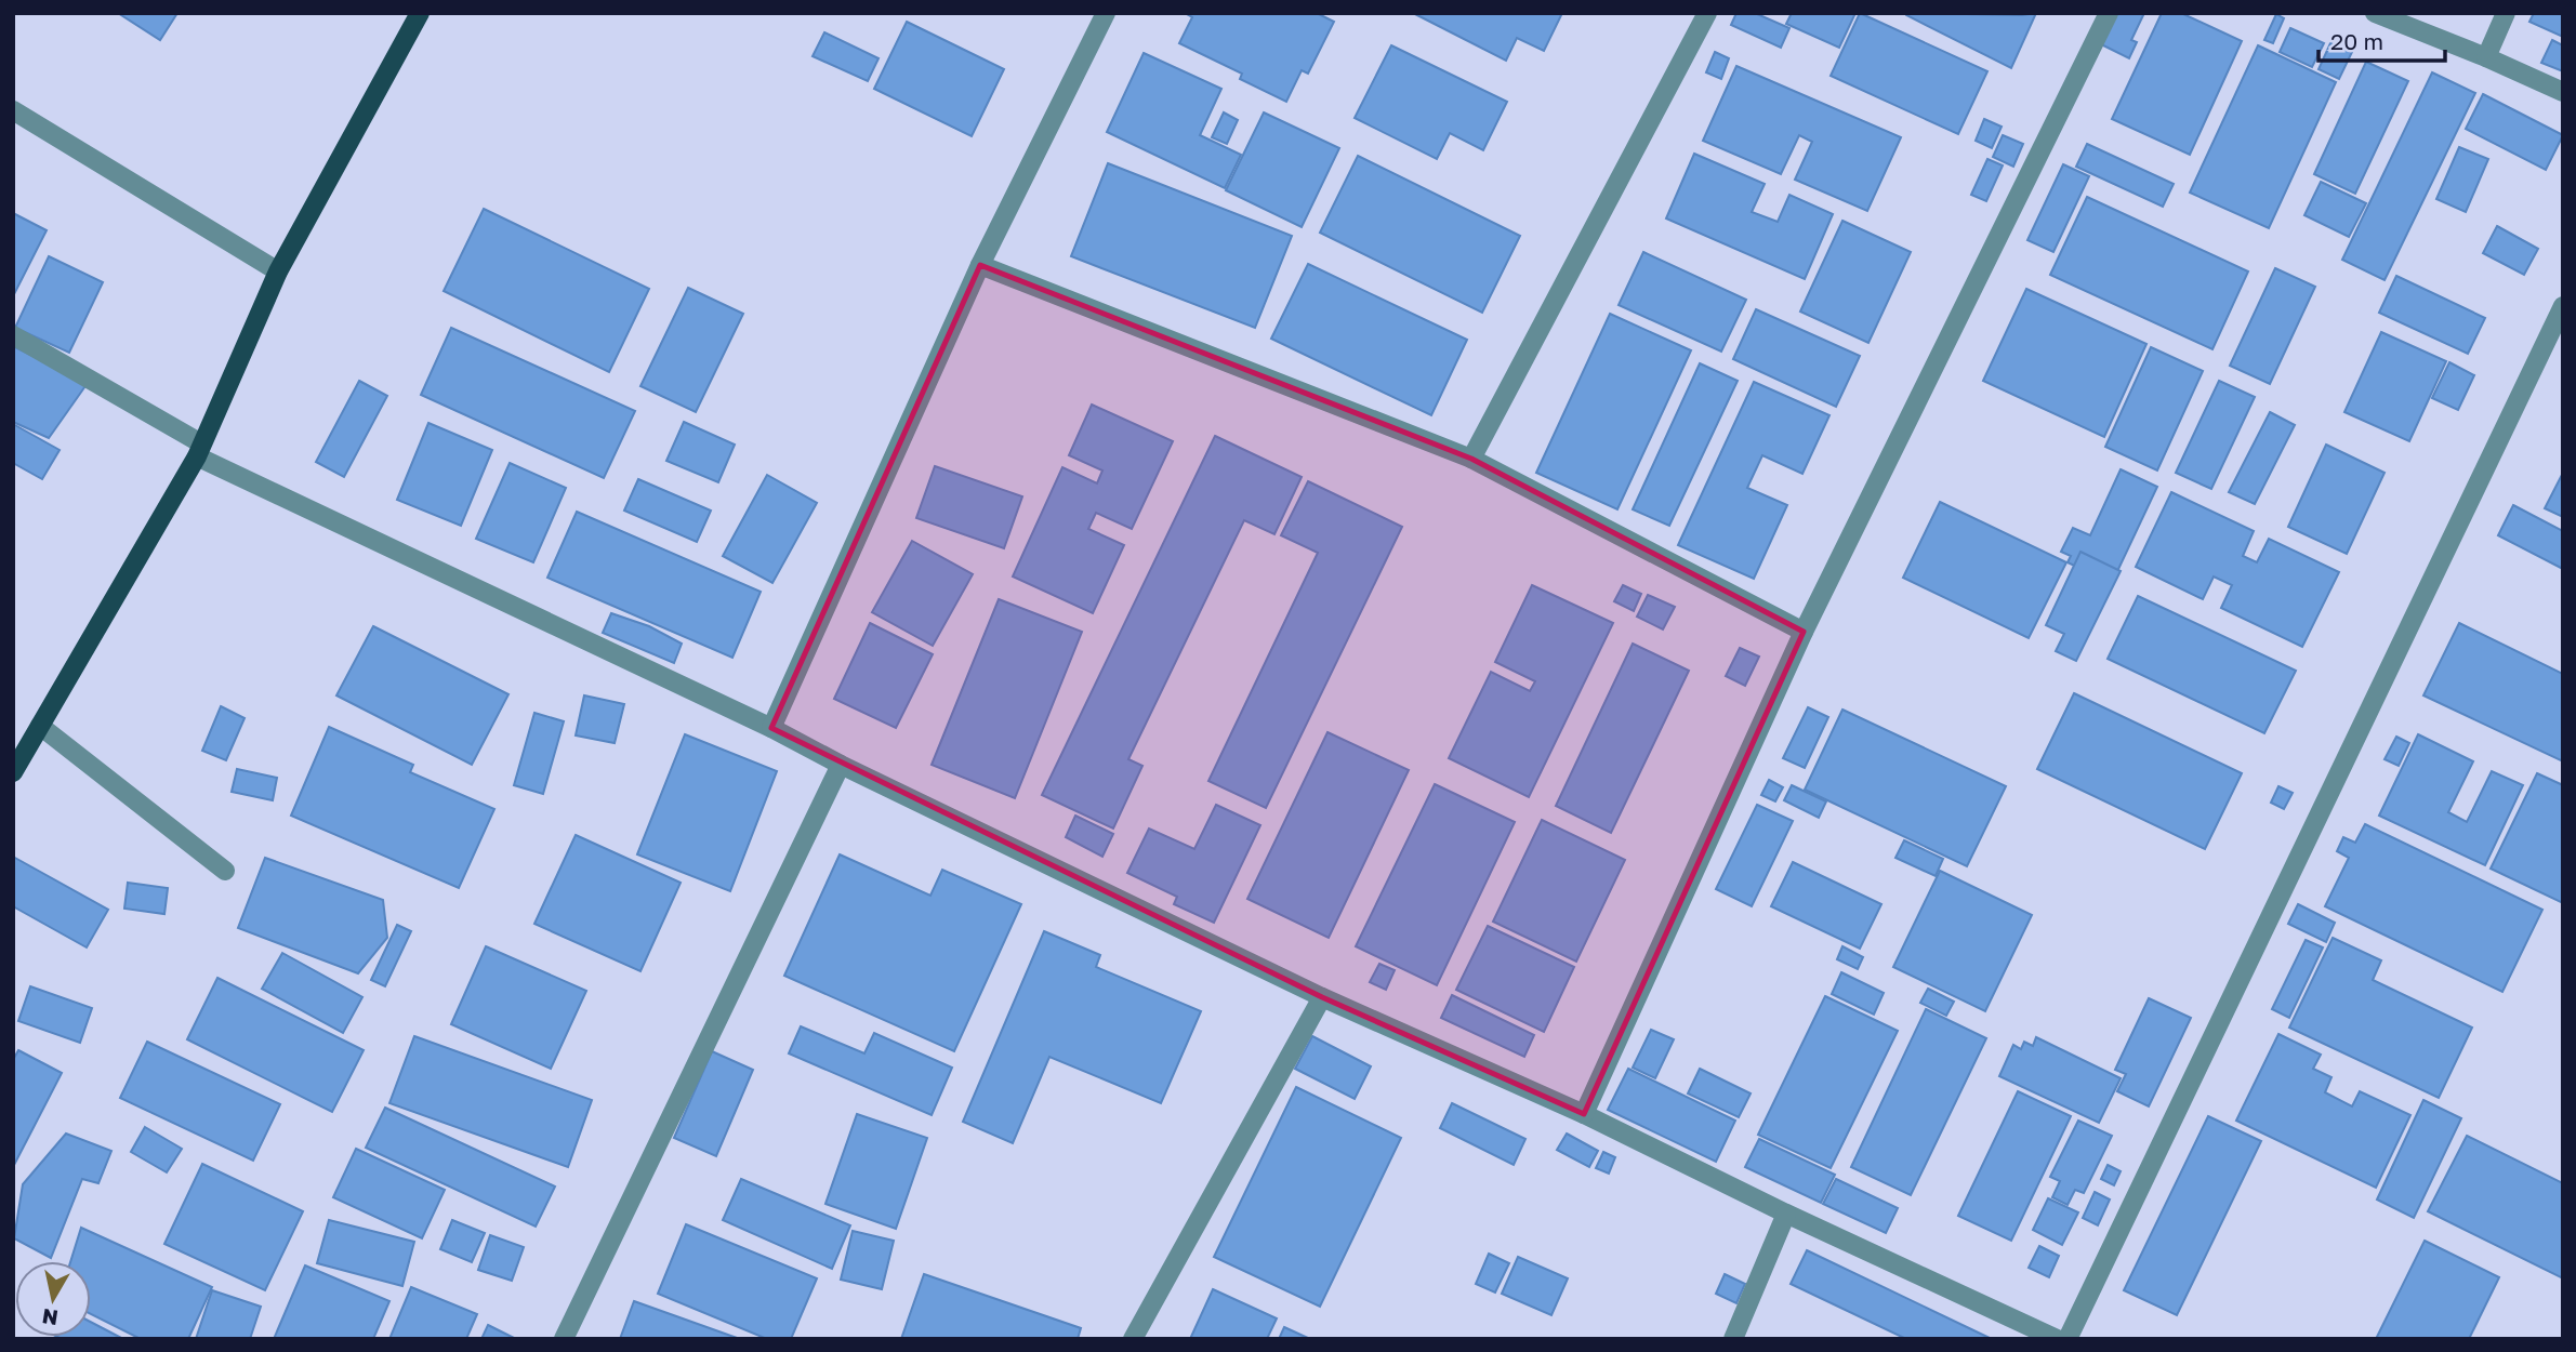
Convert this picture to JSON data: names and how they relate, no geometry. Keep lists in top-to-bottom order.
{
  "scale_bar": "20 m",
  "north": "bottom"
}
